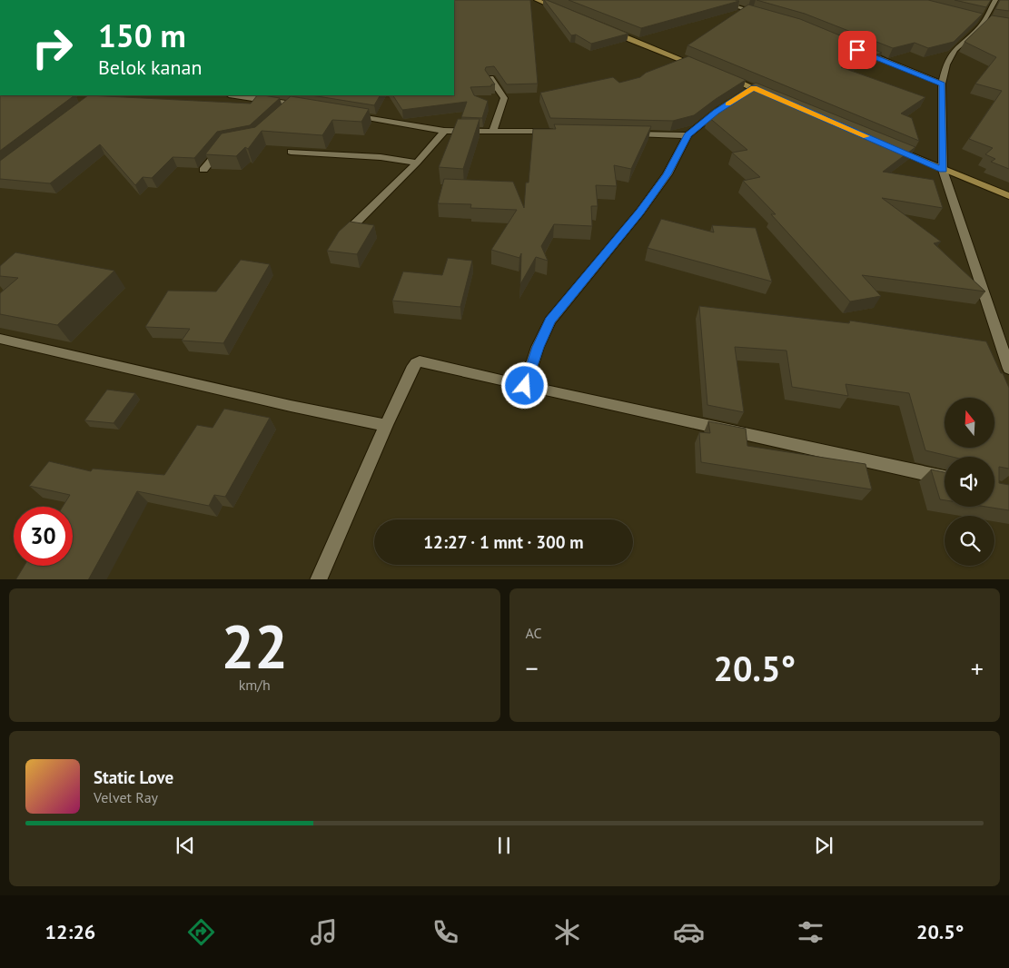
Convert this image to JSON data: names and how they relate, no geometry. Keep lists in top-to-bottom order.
{
  "north": "top",
  "page": {
    "turn": ["150 m", "Belok kanan"],
    "limit": "30",
    "trip": "12:27 · 1 mnt · 300 m",
    "tile": [
      ["22", "km/h"],
      "AC"
    ],
    "heat": ["−", "20.5°", "+"],
    "song": ["Static Love", "Velvet Ray"],
    "tabs": ["12:26", "20.5°"]
  }
}
